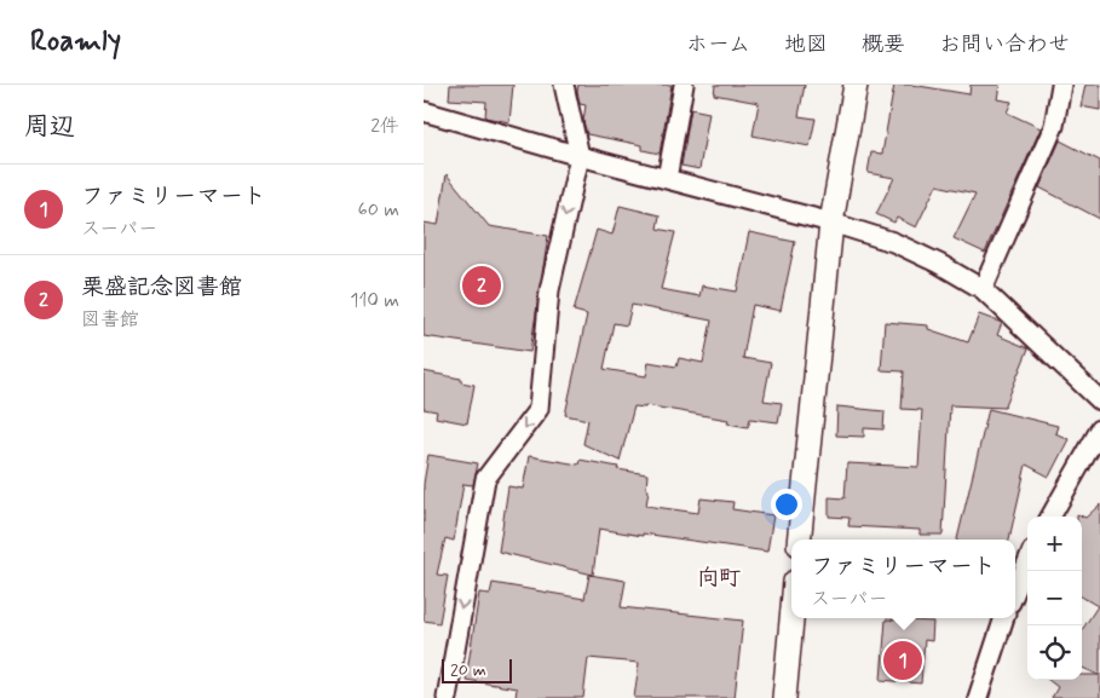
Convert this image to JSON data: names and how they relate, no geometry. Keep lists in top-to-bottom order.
{
  "districts": ["向町"],
  "scale_bar": "20 m",
  "page": {
    "header": "Roamly",
    "nav": [
      "ホーム",
      "地図",
      "概要",
      "お問い合わせ"
    ],
    "heading": ["周辺", "2件"],
    "list": [
      {
        "mark": "1",
        "name": "ファミリーマート",
        "note": "スーパー",
        "value": "60 m"
      },
      {
        "mark": "2",
        "name": "栗盛記念図書館",
        "note": "図書館",
        "value": "110 m"
      }
    ],
    "pins": ["2", "1"],
    "map_buttons": ["+", "−"],
    "popup": ["ファミリーマート", "スーパー"],
    "scale": "20 m"
  }
}
